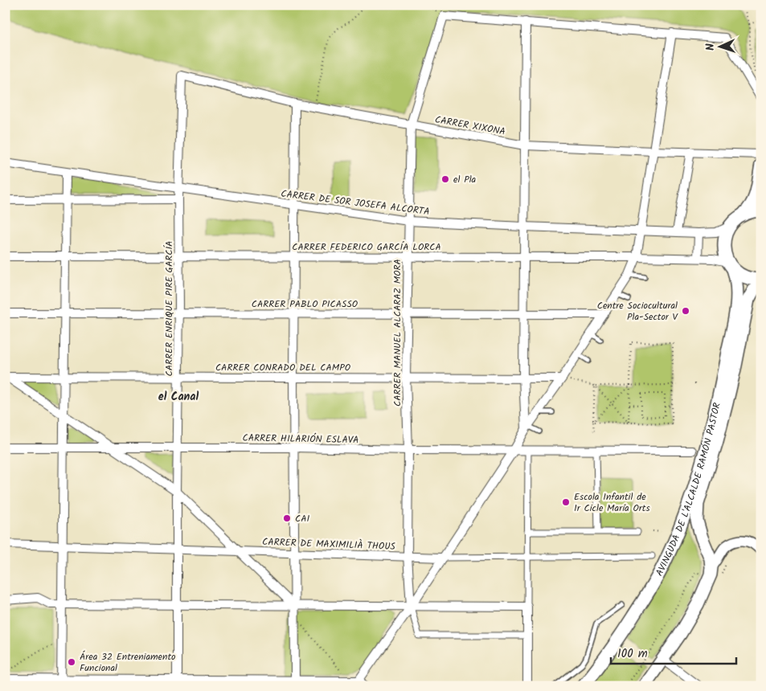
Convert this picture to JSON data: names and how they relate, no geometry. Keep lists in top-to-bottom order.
{
  "streets": {
    "main road": ["AVINGUDA DE L'ALCALDE RAMÓN PASTOR"],
    "street": [
      "CARRER XIXONA",
      "CARRER DE SOR JOSEFA ALCORTA",
      "CARRER FEDERICO GARCÍA LORCA",
      "CARRER PABLO PICASSO",
      "CARRER ENRIQUE PIRE GARCÍA",
      "CARRER MANUEL ALCARAZ MORA",
      "CARRER CONRADO DEL CAMPO",
      "CARRER HILARIÓN ESLAVA",
      "CARRER DE MAXIMILIÀ THOUS"
    ]
  },
  "crossings": [
    ["CARRER XIXONA", "CARRER ENRIQUE PIRE GARCÍA"],
    ["CARRER XIXONA", "CARRER MANUEL ALCARAZ MORA"],
    ["CARRER DE SOR JOSEFA ALCORTA", "CARRER ENRIQUE PIRE GARCÍA"],
    ["CARRER DE SOR JOSEFA ALCORTA", "CARRER MANUEL ALCARAZ MORA"],
    ["CARRER DE SOR JOSEFA ALCORTA", "AVINGUDA DE L'ALCALDE RAMÓN PASTOR"],
    ["CARRER FEDERICO GARCÍA LORCA", "CARRER ENRIQUE PIRE GARCÍA"],
    ["CARRER FEDERICO GARCÍA LORCA", "CARRER MANUEL ALCARAZ MORA"],
    ["CARRER FEDERICO GARCÍA LORCA", "AVINGUDA DE L'ALCALDE RAMÓN PASTOR"],
    ["CARRER PABLO PICASSO", "CARRER ENRIQUE PIRE GARCÍA"],
    ["CARRER PABLO PICASSO", "CARRER MANUEL ALCARAZ MORA"],
    ["CARRER ENRIQUE PIRE GARCÍA", "CARRER CONRADO DEL CAMPO"],
    ["CARRER ENRIQUE PIRE GARCÍA", "CARRER HILARIÓN ESLAVA"],
    ["CARRER ENRIQUE PIRE GARCÍA", "CARRER DE MAXIMILIÀ THOUS"],
    ["CARRER MANUEL ALCARAZ MORA", "CARRER CONRADO DEL CAMPO"],
    ["CARRER MANUEL ALCARAZ MORA", "CARRER HILARIÓN ESLAVA"],
    ["CARRER MANUEL ALCARAZ MORA", "CARRER DE MAXIMILIÀ THOUS"]
  ],
  "districts": ["el Canal"],
  "places": [
    "el Pla",
    "Centre Sociocultural Pla-Sector V",
    "Escola Infantil de 1r Cicle María Orts",
    "CAI",
    "Área 32 Entreniamento Funcional"
  ],
  "scale_bar": "100 m",
  "north": "left"
}
